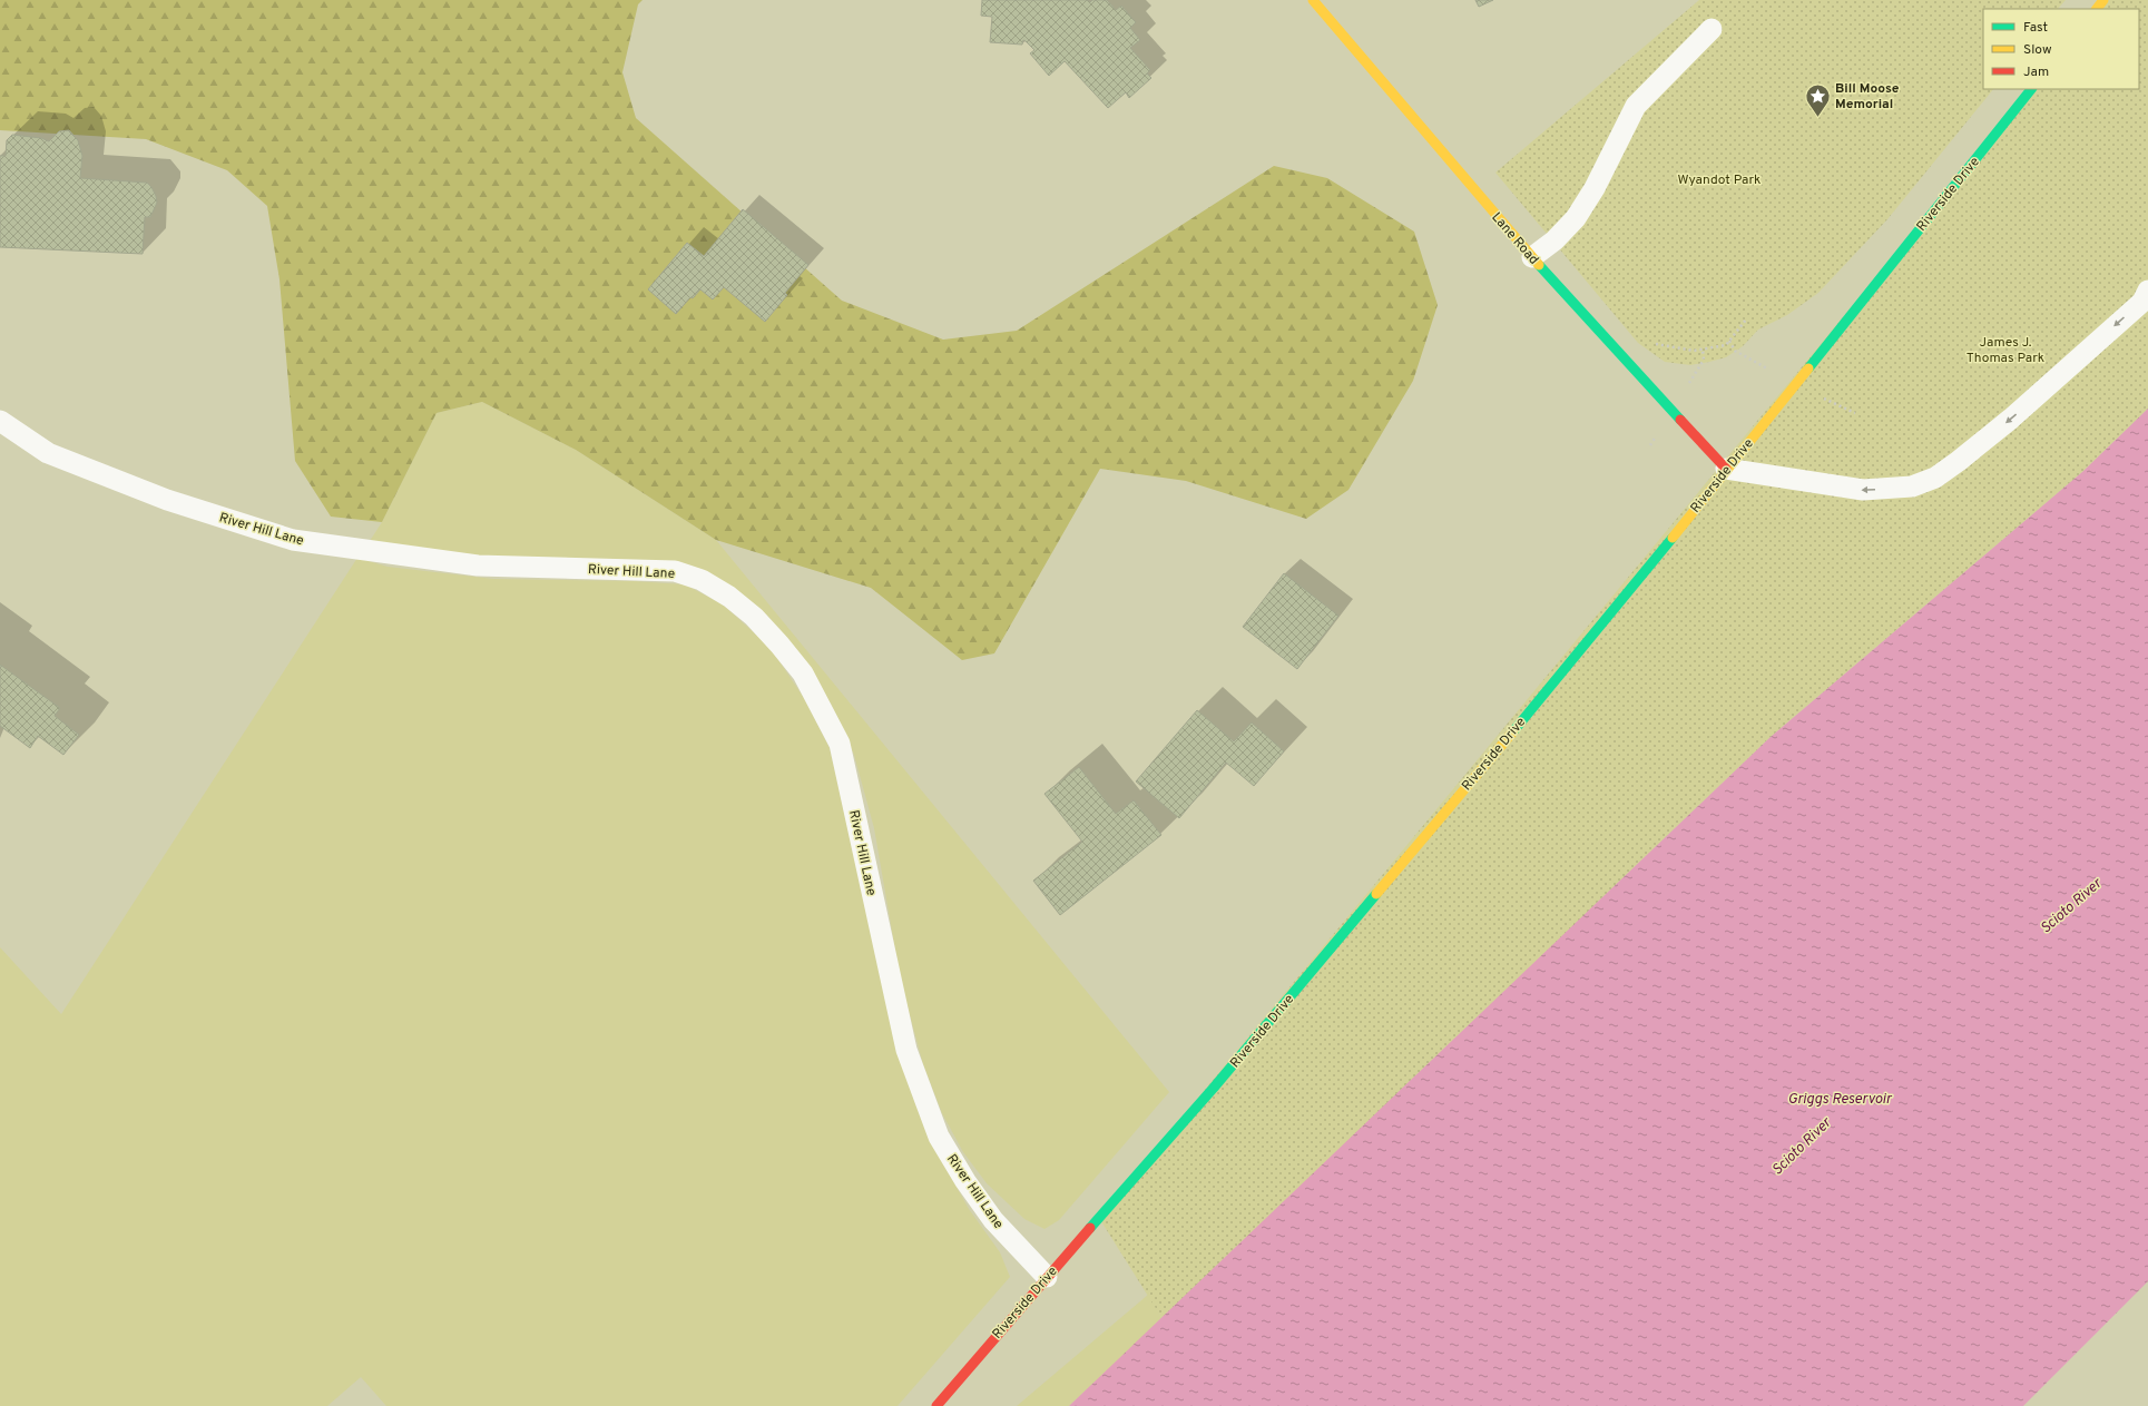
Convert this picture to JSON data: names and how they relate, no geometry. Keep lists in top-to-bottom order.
{
  "streets": {
    "main road": ["Riverside Drive", "Lane Road"],
    "lane": ["River Hill Lane"]
  },
  "crossings": [
    ["Riverside Drive", "Lane Road"],
    ["Riverside Drive", "River Hill Lane"]
  ],
  "water": ["Scioto River", "Griggs Reservoir"],
  "parks": ["Wyandot Park", "James J. Thomas Park"],
  "places": {
    "place": ["Bill Moose Memorial"]
  },
  "legend": ["Fast", "Slow", "Jam"]
}
